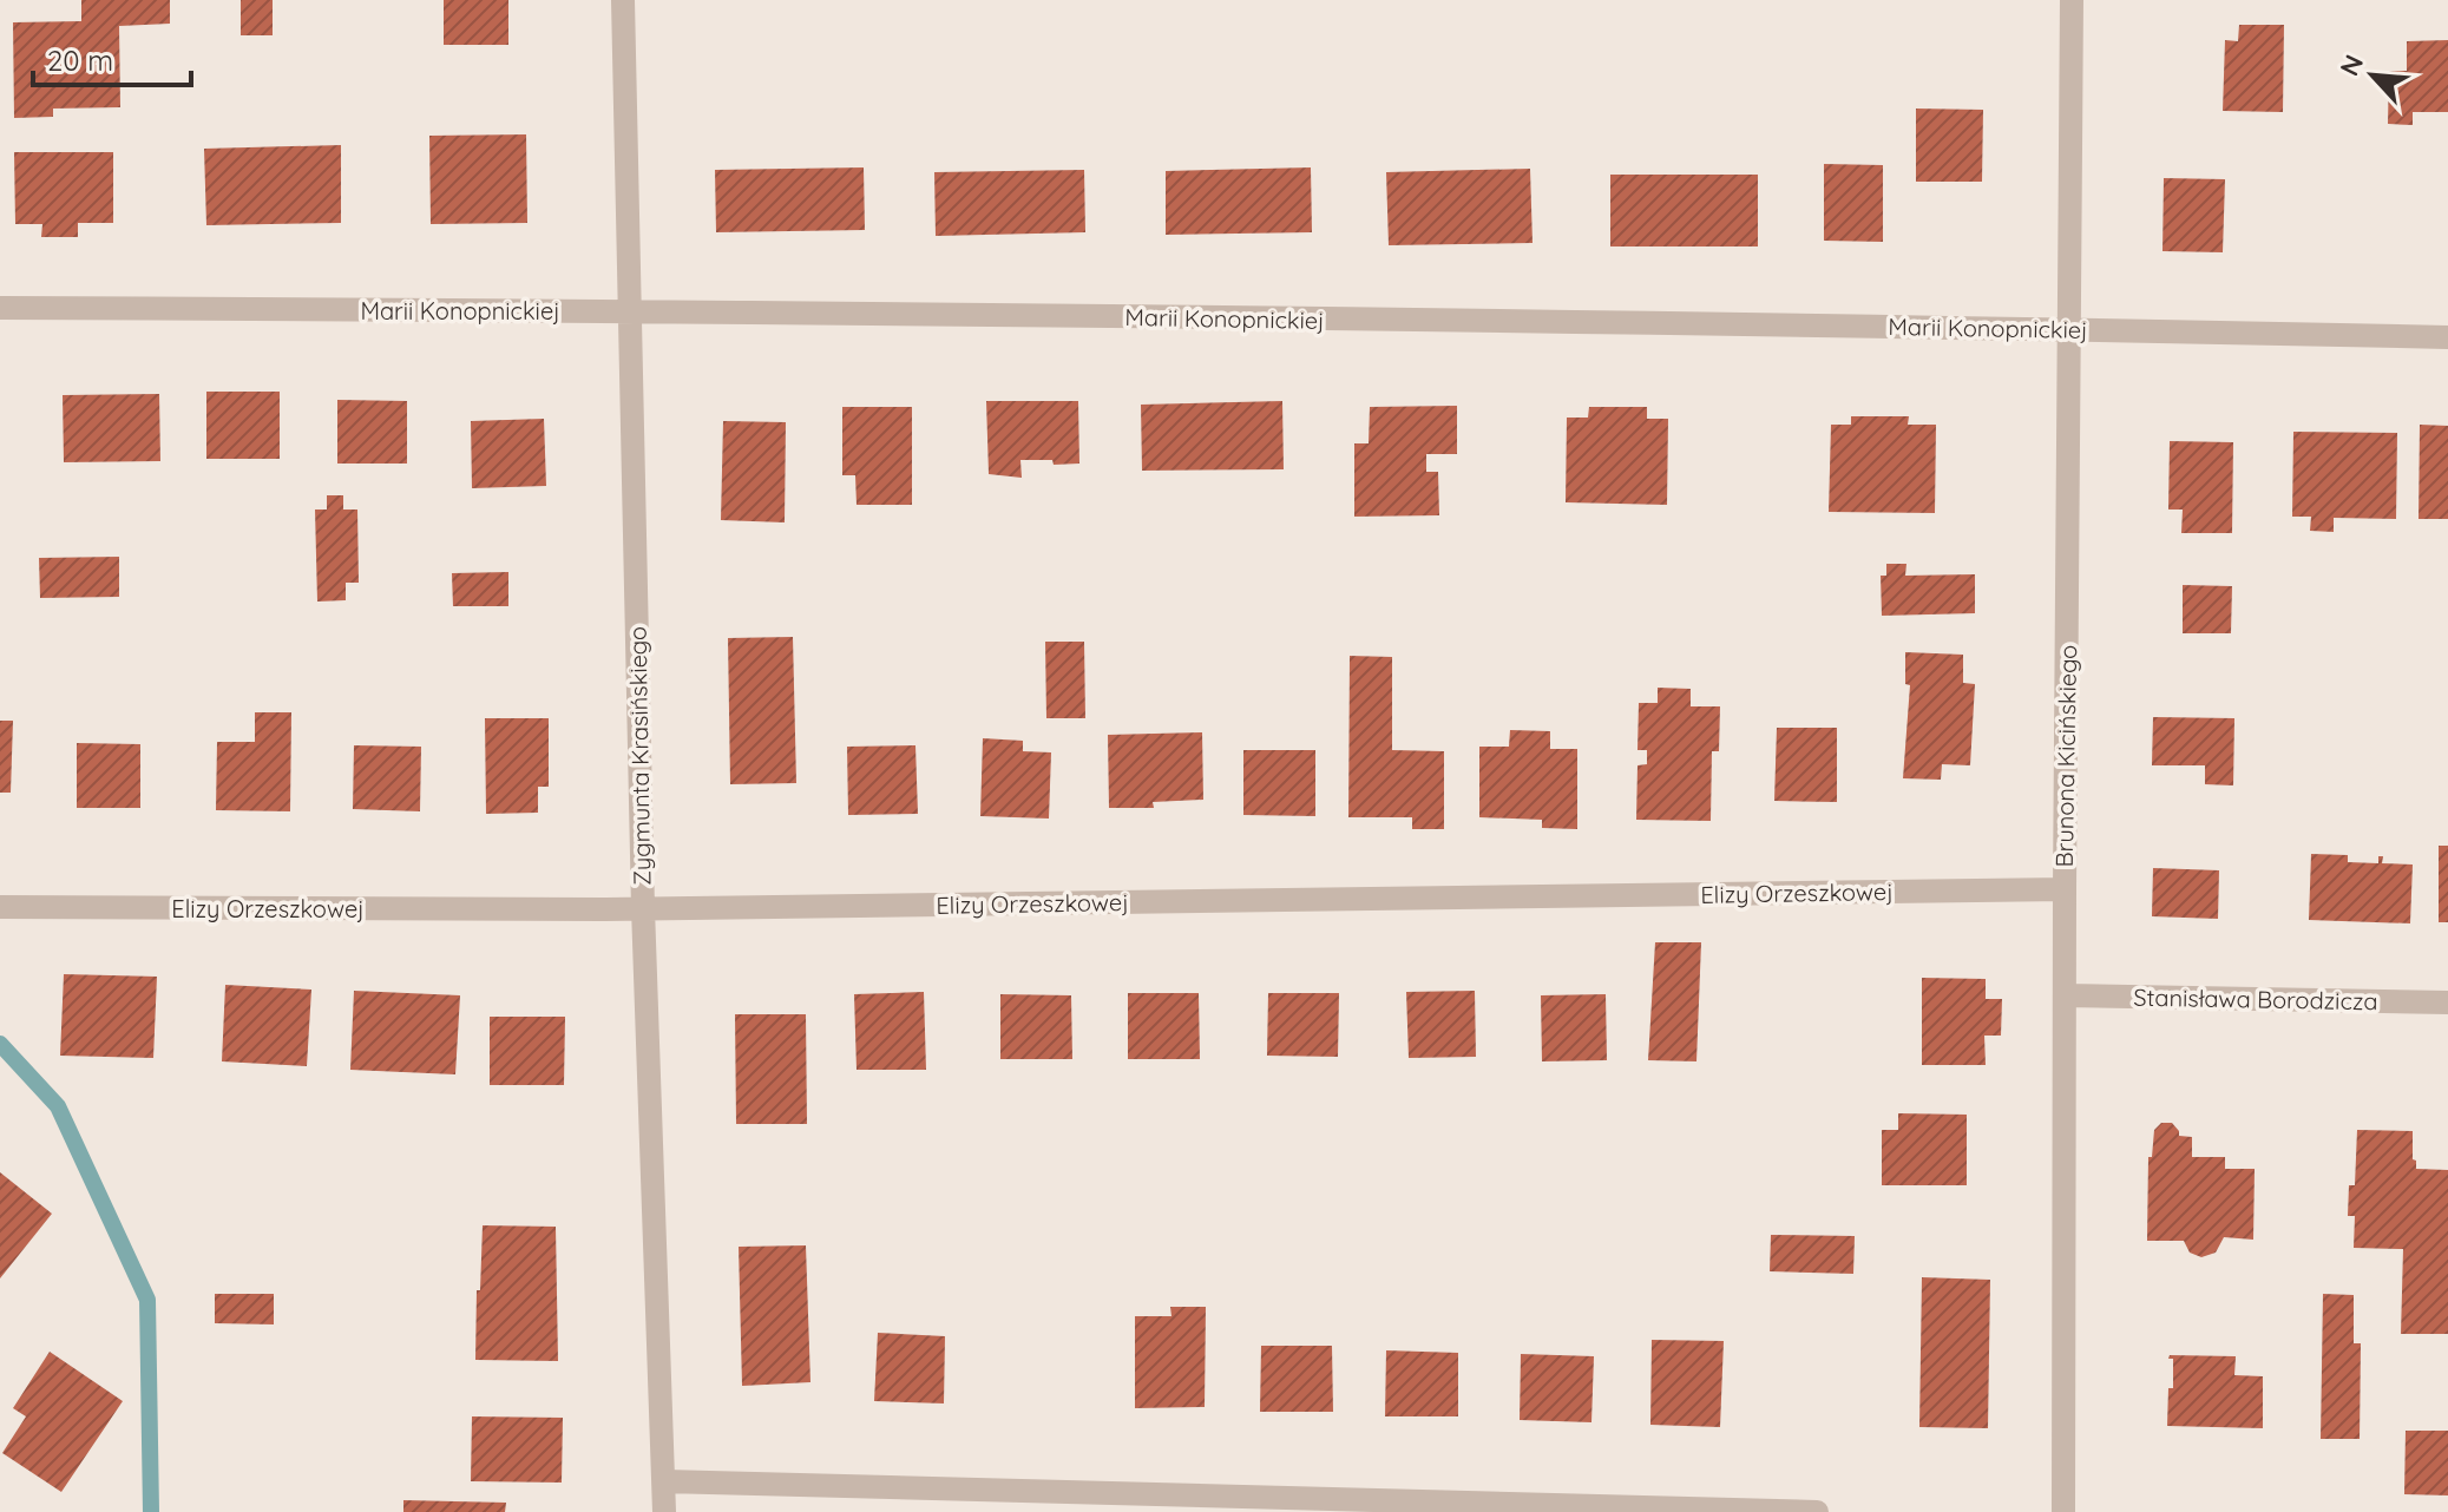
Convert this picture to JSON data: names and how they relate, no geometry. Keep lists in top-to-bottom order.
{
  "streets": {
    "street": [
      "Marii Konopnickiej",
      "Zygmunta Krasińskiego",
      "Brunona Kicińskiego",
      "Elizy Orzeszkowej",
      "Stanisława Borodzicza"
    ]
  },
  "crossings": [
    ["Marii Konopnickiej", "Zygmunta Krasińskiego"],
    ["Marii Konopnickiej", "Brunona Kicińskiego"],
    ["Zygmunta Krasińskiego", "Elizy Orzeszkowej"],
    ["Brunona Kicińskiego", "Elizy Orzeszkowej"],
    ["Brunona Kicińskiego", "Stanisława Borodzicza"]
  ],
  "scale_bar": "20 m",
  "north": "top left"
}
